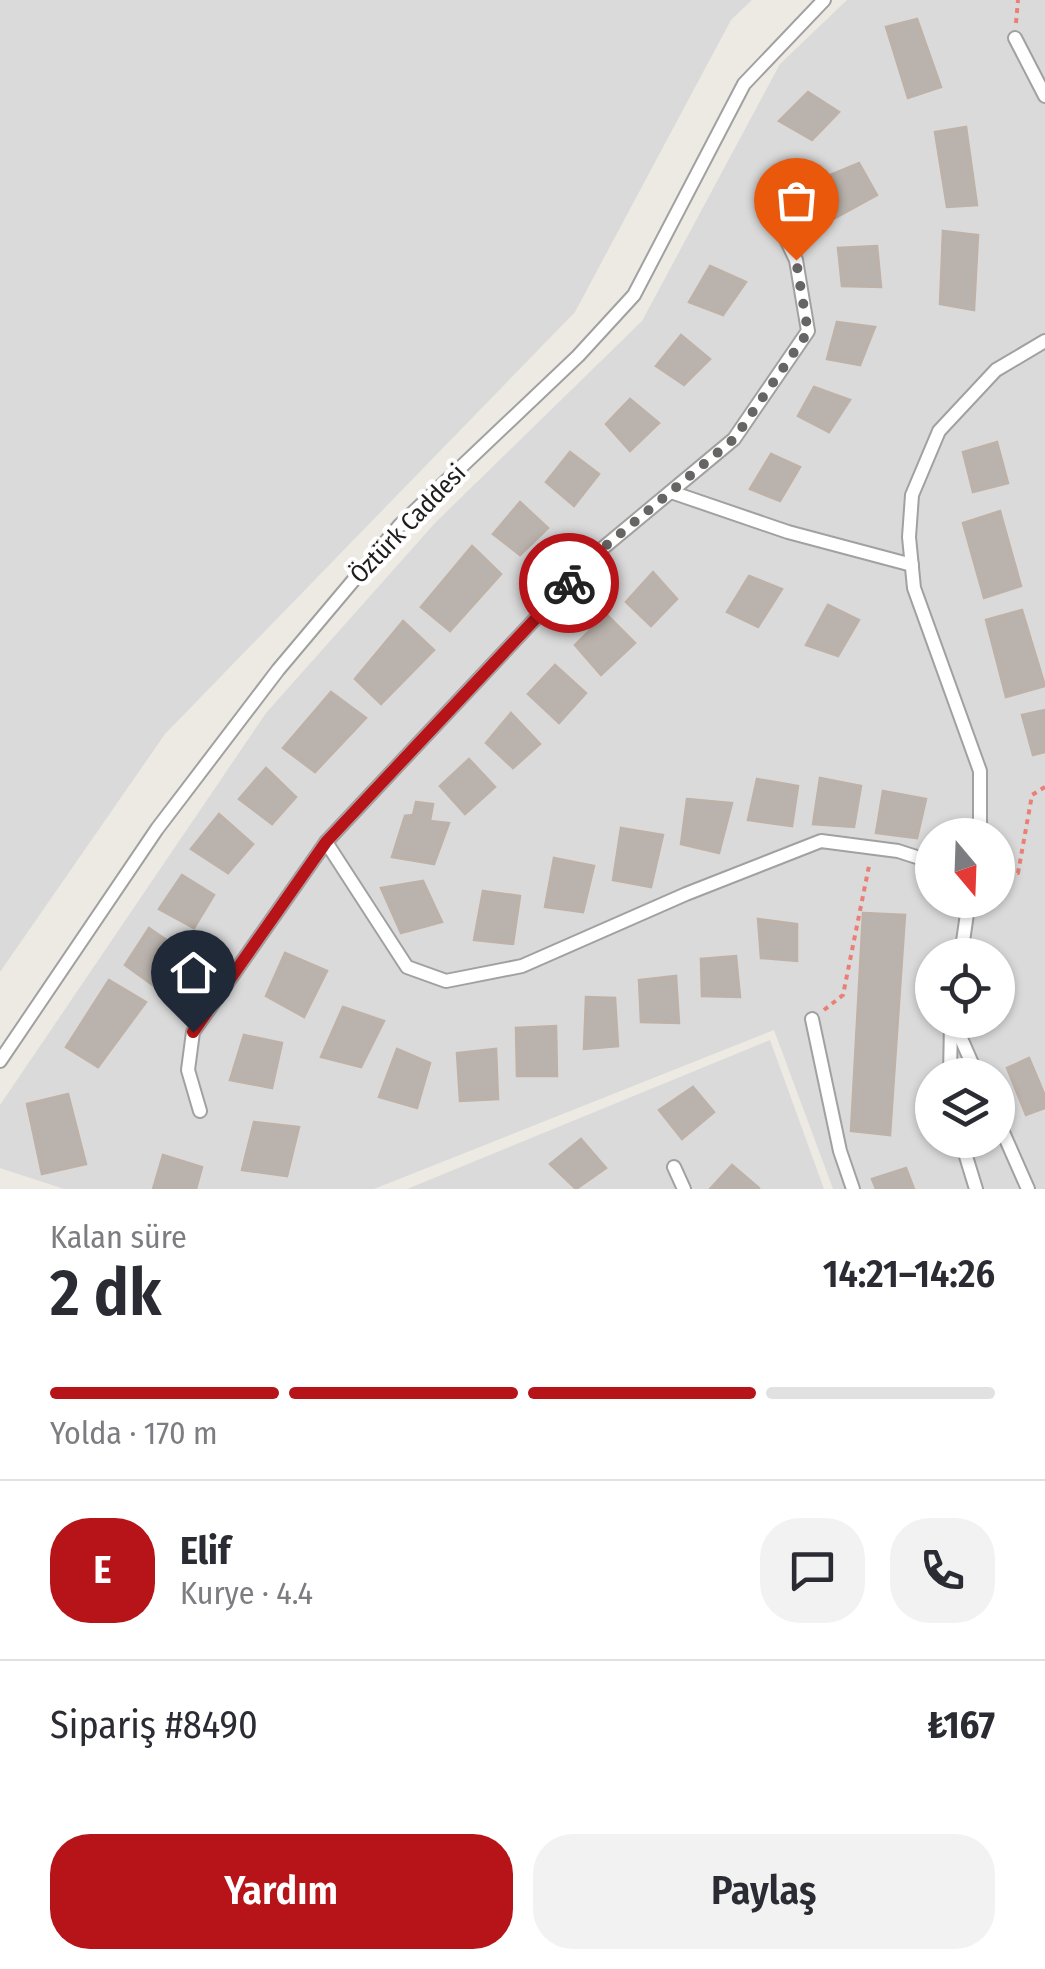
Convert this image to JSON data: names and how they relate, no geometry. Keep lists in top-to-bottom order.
{
  "streets": {
    "lane": ["Öztürk Caddesi"]
  },
  "north": "bottom",
  "page": {
    "heading": ["2 dk", "Kalan süre", "14:21–14:26"],
    "panel": [
      "Elif",
      "Kurye · 4.4",
      "Sipariş #8490",
      "₺167"
    ],
    "bar": "Yolda · 170 m",
    "round": "E",
    "buttons": ["Yardım", "Paylaş"]
  }
}
